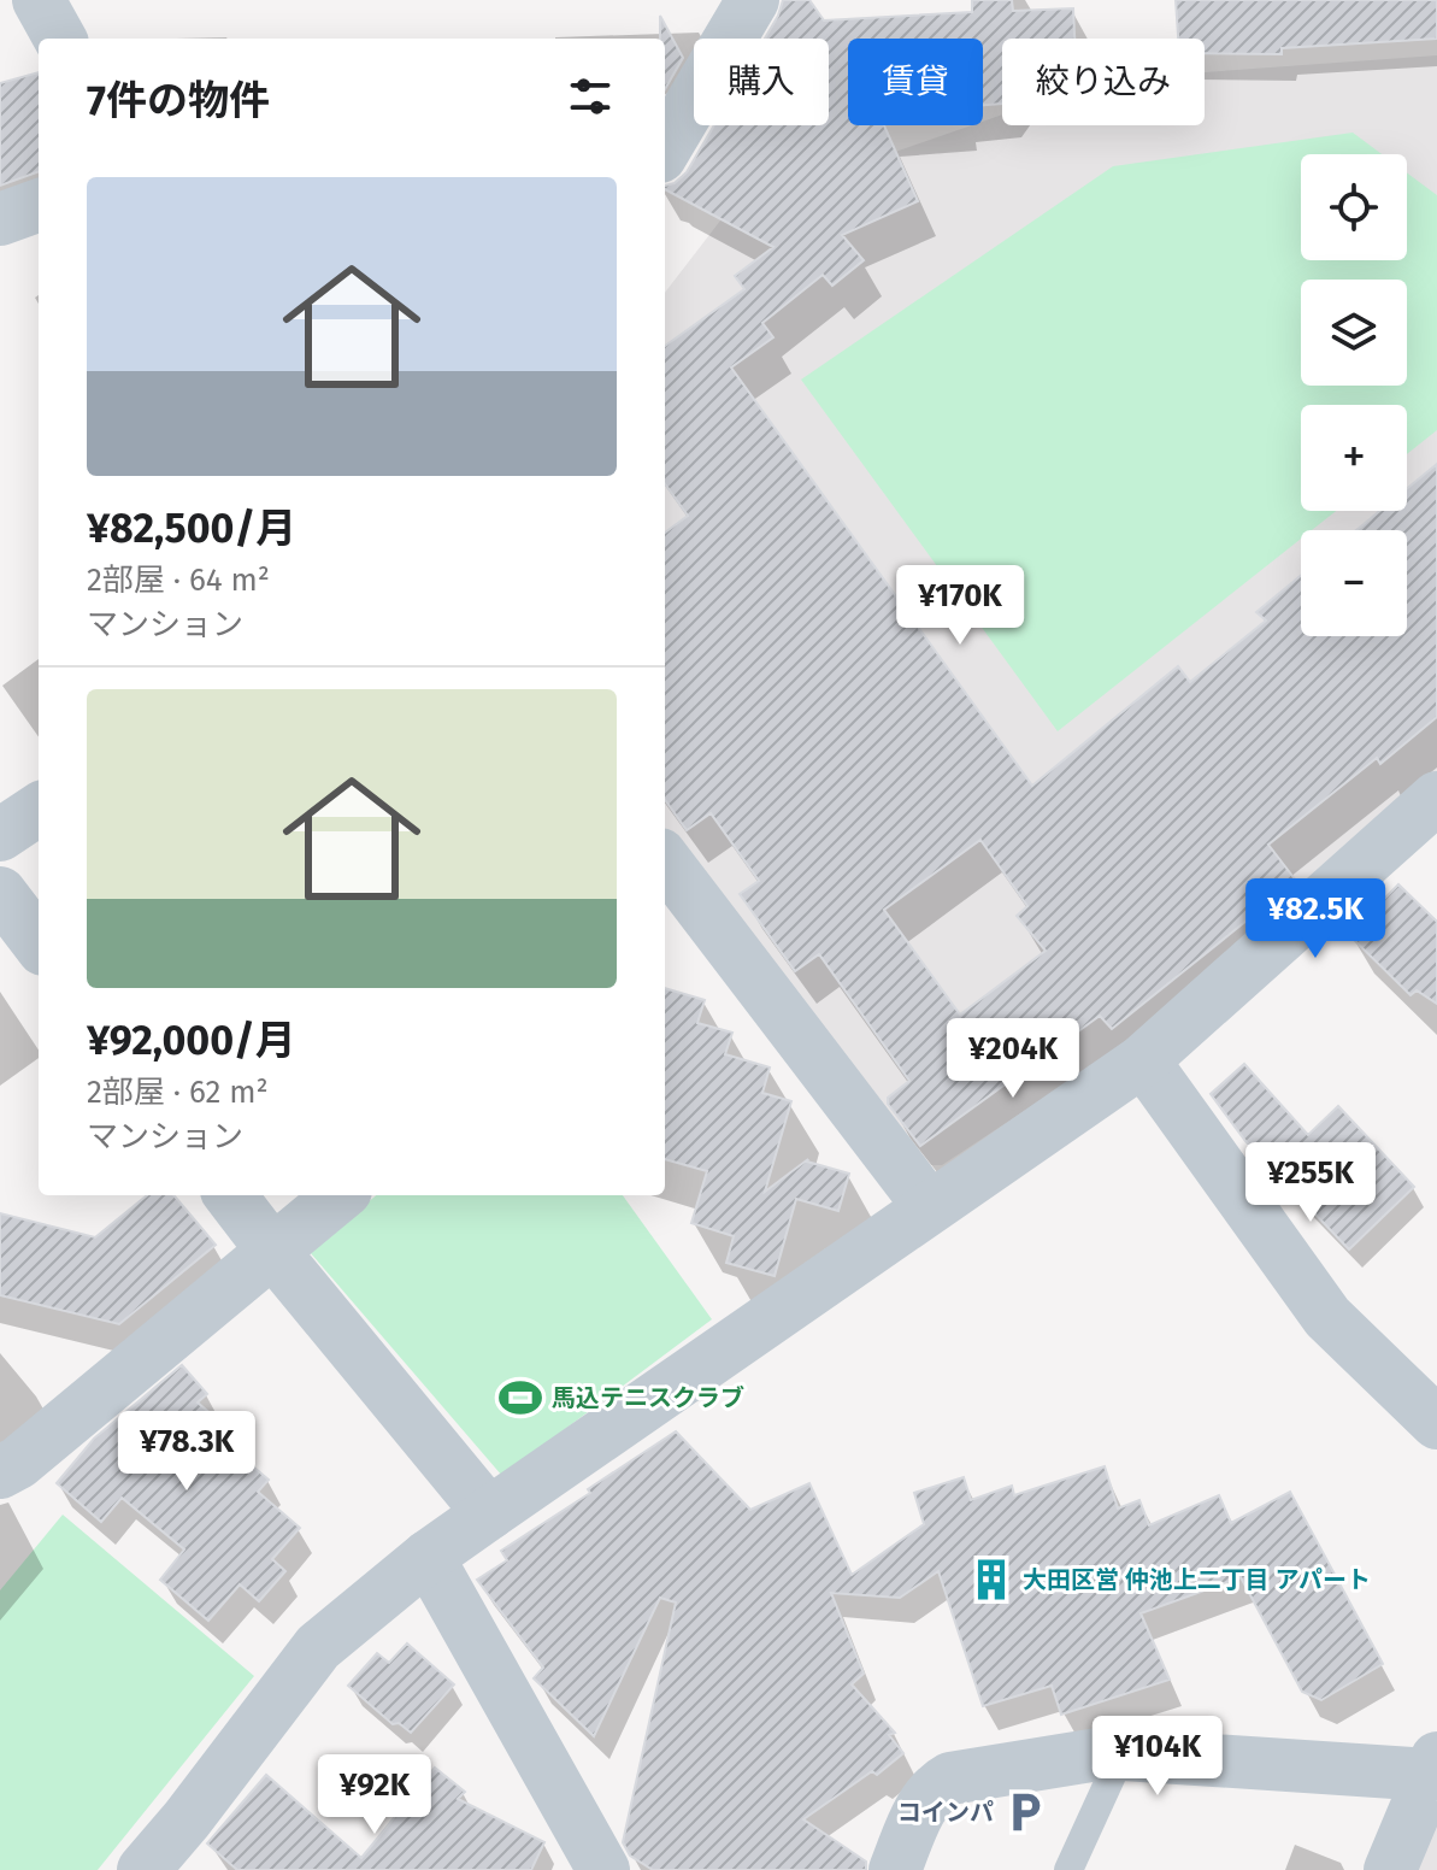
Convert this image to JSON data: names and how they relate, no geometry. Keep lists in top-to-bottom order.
{
  "places": {
    "sports": ["馬込テニスクラブ"],
    "building": ["大田区営 仲池上二丁目 アパート"],
    "parking": ["コインパ"]
  },
  "page": {
    "chip": ["購入", "賃貸", "絞り込み"],
    "heading": "7件の物件",
    "map_buttons": ["+", "−"],
    "list": [
      {
        "name": "¥82,500/月",
        "note": "2部屋 · 64 m² · マンション"
      },
      {
        "name": "¥92,000/月",
        "note": "2部屋 · 62 m² · マンション"
      }
    ],
    "price": [
      "¥170K",
      "¥82.5K",
      "¥204K",
      "¥255K",
      "¥78.3K",
      "¥104K",
      "¥92K"
    ]
  }
}
